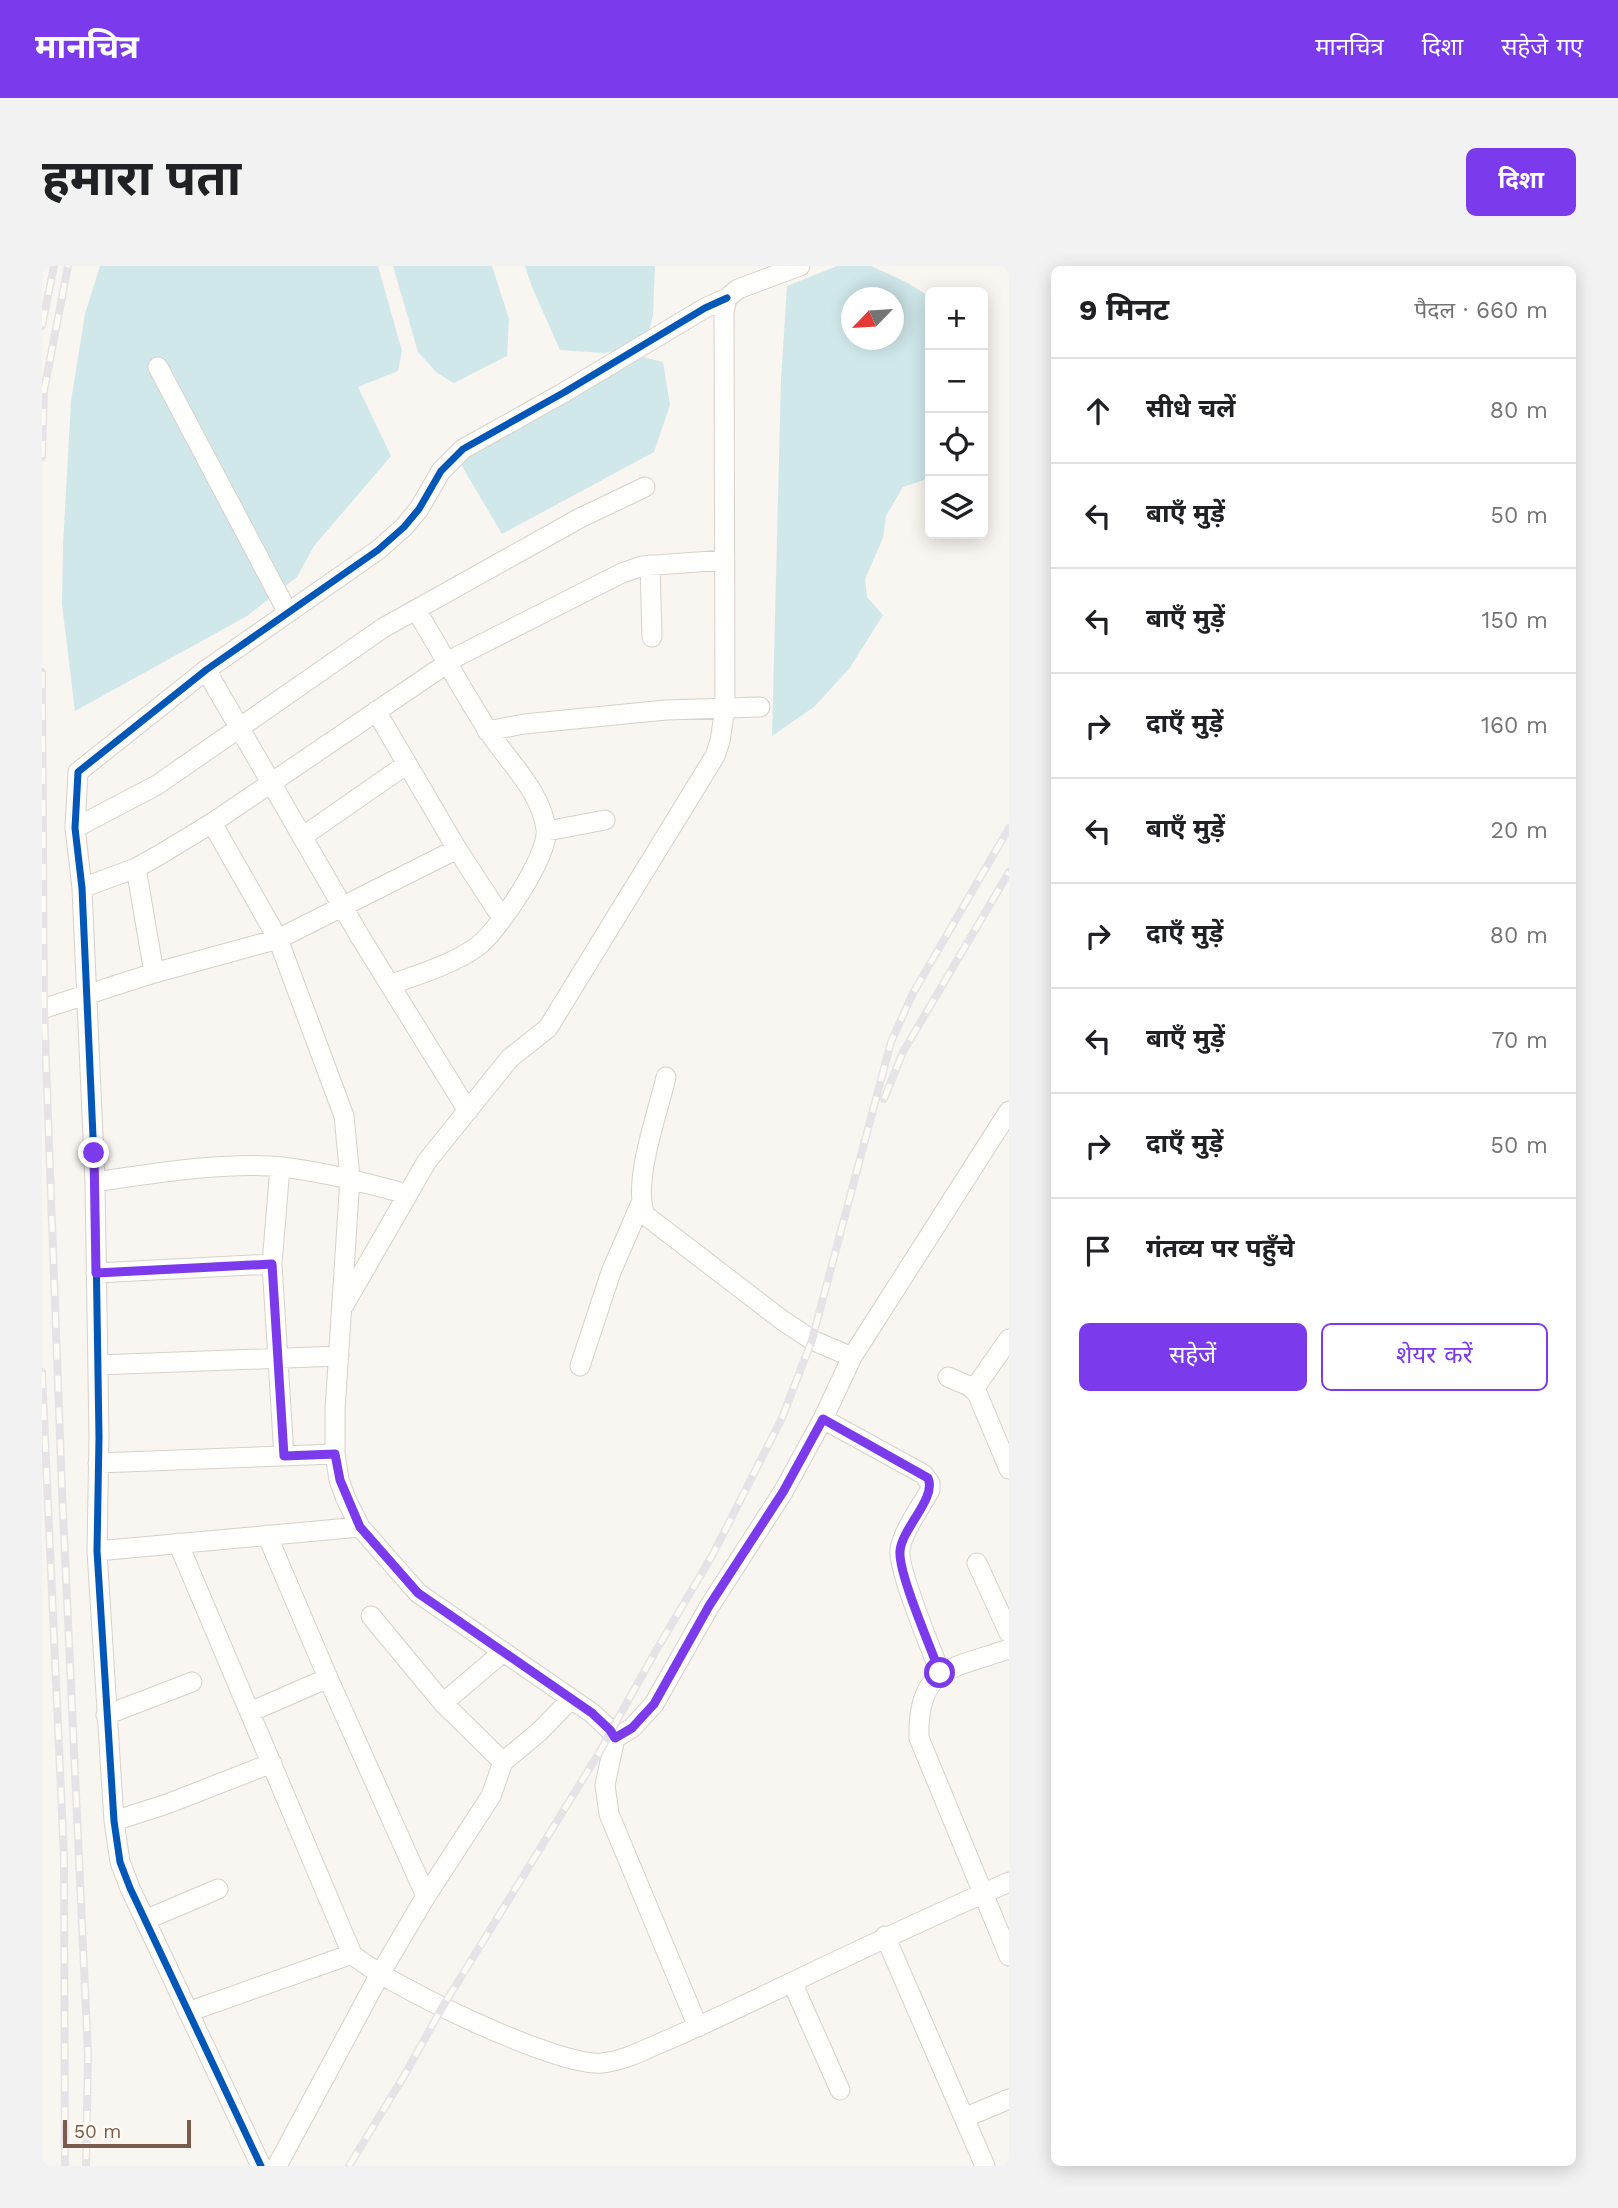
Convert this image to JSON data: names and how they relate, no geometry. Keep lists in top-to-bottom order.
{
  "scale_bar": "50 m",
  "north": "bottom left",
  "page": {
    "header": "मानचित्र",
    "nav": ["मानचित्र", "दिशा", "सहेजे गए"],
    "buttons": [
      "दिशा",
      ["सहेजें", "शेयर करें"]
    ],
    "title": "हमारा पता",
    "heading": ["9 मिनट", "पैदल · 660 m"],
    "map_buttons": ["+", "−"],
    "list": [
      ["सीधे चलें", "80 m"],
      ["बाएँ मुड़ें", "50 m"],
      ["बाएँ मुड़ें", "150 m"],
      ["दाएँ मुड़ें", "160 m"],
      ["बाएँ मुड़ें", "20 m"],
      ["दाएँ मुड़ें", "80 m"],
      ["बाएँ मुड़ें", "70 m"],
      ["दाएँ मुड़ें", "50 m"],
      "गंतव्य पर पहुँचे"
    ],
    "scale": "50 m"
  }
}
